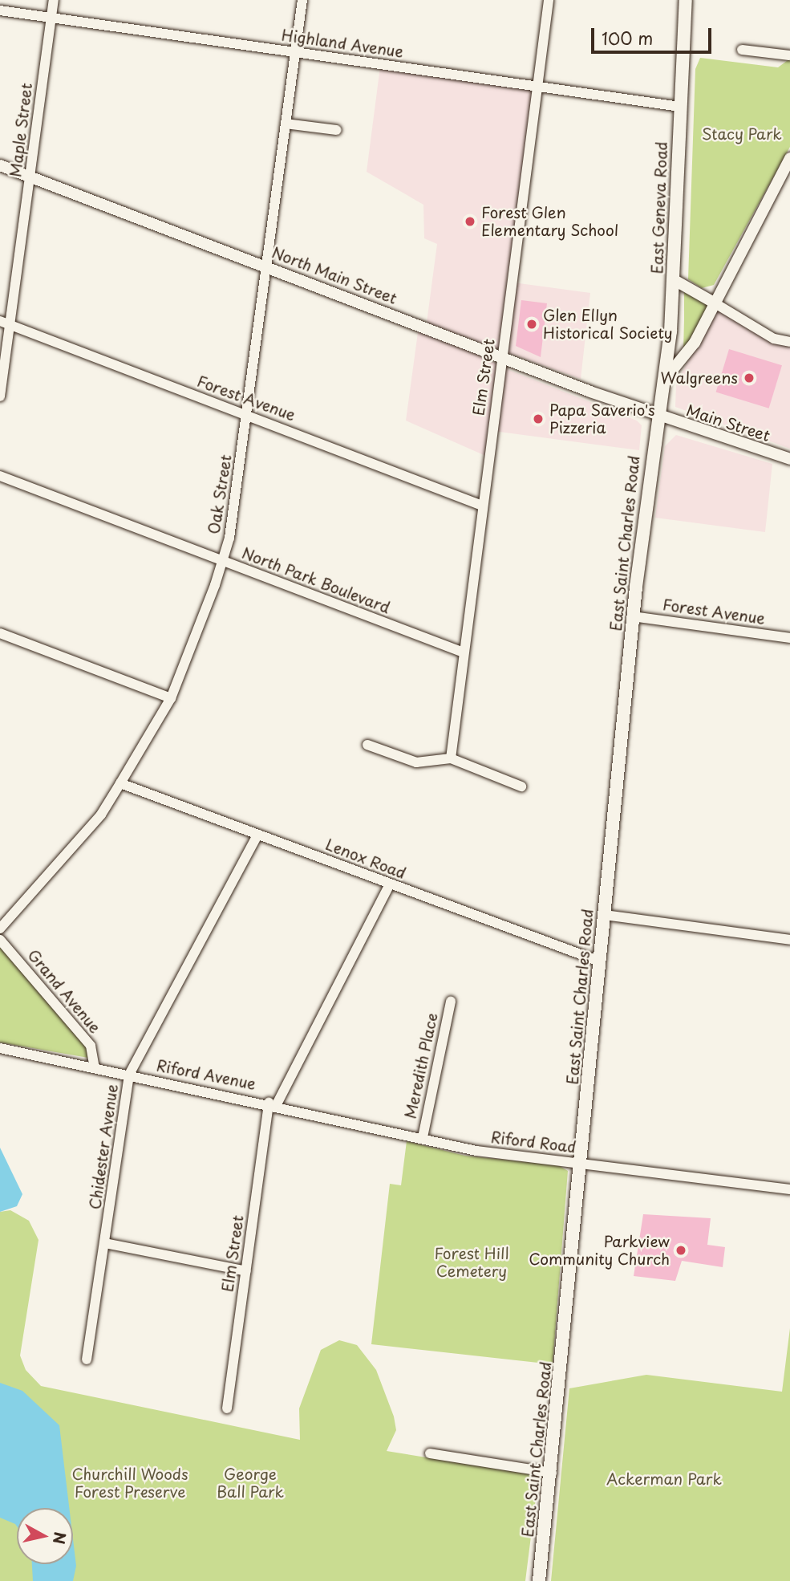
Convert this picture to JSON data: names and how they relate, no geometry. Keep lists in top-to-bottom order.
{
  "streets": {
    "main road": ["East Geneva Road", "East Saint Charles Road"],
    "street": [
      "Highland Avenue",
      "Maple Street",
      "North Main Street",
      "Elm Street",
      "Forest Avenue",
      "Main Street",
      "Oak Street",
      "North Park Boulevard",
      "Lenox Road",
      "Grand Avenue",
      "Meredith Place",
      "Riford Avenue",
      "Riford Road",
      "Chidester Avenue"
    ]
  },
  "crossings": [
    ["Highland Avenue", "Maple Street"],
    ["Highland Avenue", "East Geneva Road"],
    ["Highland Avenue", "Elm Street"],
    ["Highland Avenue", "Oak Street"],
    ["Maple Street", "North Main Street"],
    ["Maple Street", "Forest Avenue"],
    ["East Geneva Road", "North Main Street"],
    ["East Geneva Road", "Main Street"],
    ["East Geneva Road", "East Saint Charles Road"],
    ["North Main Street", "Elm Street"],
    ["North Main Street", "Main Street"],
    ["North Main Street", "Oak Street"],
    ["North Main Street", "East Saint Charles Road"],
    ["Elm Street", "Forest Avenue"],
    ["Elm Street", "North Park Boulevard"],
    ["Elm Street", "Lenox Road"],
    ["Elm Street", "Riford Avenue"],
    ["Elm Street", "Riford Road"],
    ["Forest Avenue", "Oak Street"],
    ["Forest Avenue", "East Saint Charles Road"],
    ["Main Street", "East Saint Charles Road"],
    ["Oak Street", "North Park Boulevard"],
    ["Oak Street", "Lenox Road"],
    ["East Saint Charles Road", "Lenox Road"],
    ["East Saint Charles Road", "Riford Road"],
    ["Lenox Road", "Chidester Avenue"],
    ["Meredith Place", "Riford Road"],
    ["Riford Avenue", "Riford Road"],
    ["Riford Avenue", "Chidester Avenue"]
  ],
  "parks": [
    "Stacy Park",
    "Forest Hill Cemetery",
    "Churchill Woods Forest Preserve",
    "George Ball Park",
    "Ackerman Park"
  ],
  "places": [
    "Forest Glen Elementary School",
    "Glen Ellyn Historical Society",
    "Walgreens",
    "Papa Saverio's Pizzeria",
    "Parkview Community Church"
  ],
  "scale_bar": "100 m",
  "north": "right"
}
